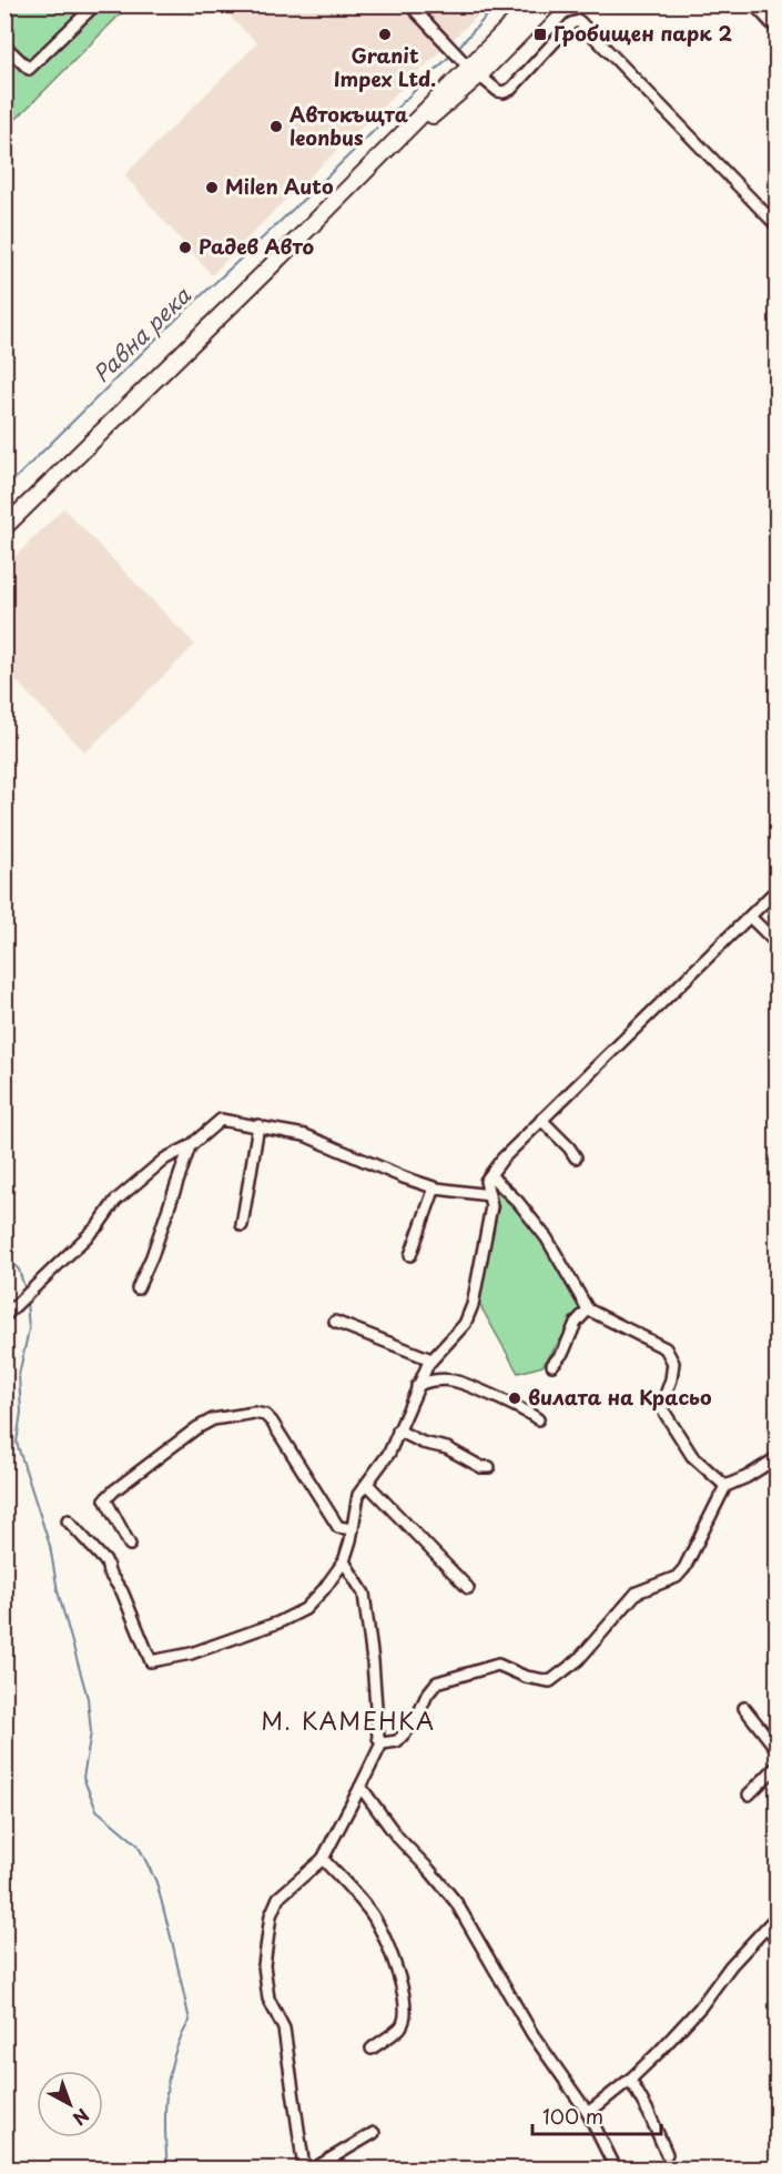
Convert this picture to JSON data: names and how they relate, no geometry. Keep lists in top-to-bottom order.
{
  "districts": ["М. КАМЕНКА"],
  "water": ["Равна река"],
  "places": {
    "other": [
      "Granit Impex Ltd.",
      "Автокъщта leonbus",
      "Milen Auto",
      "Радев Авто",
      "вилата на Красьо"
    ],
    "transit": ["Гробищен парк 2"]
  },
  "scale_bar": "100 m",
  "north": "bottom right"
}
